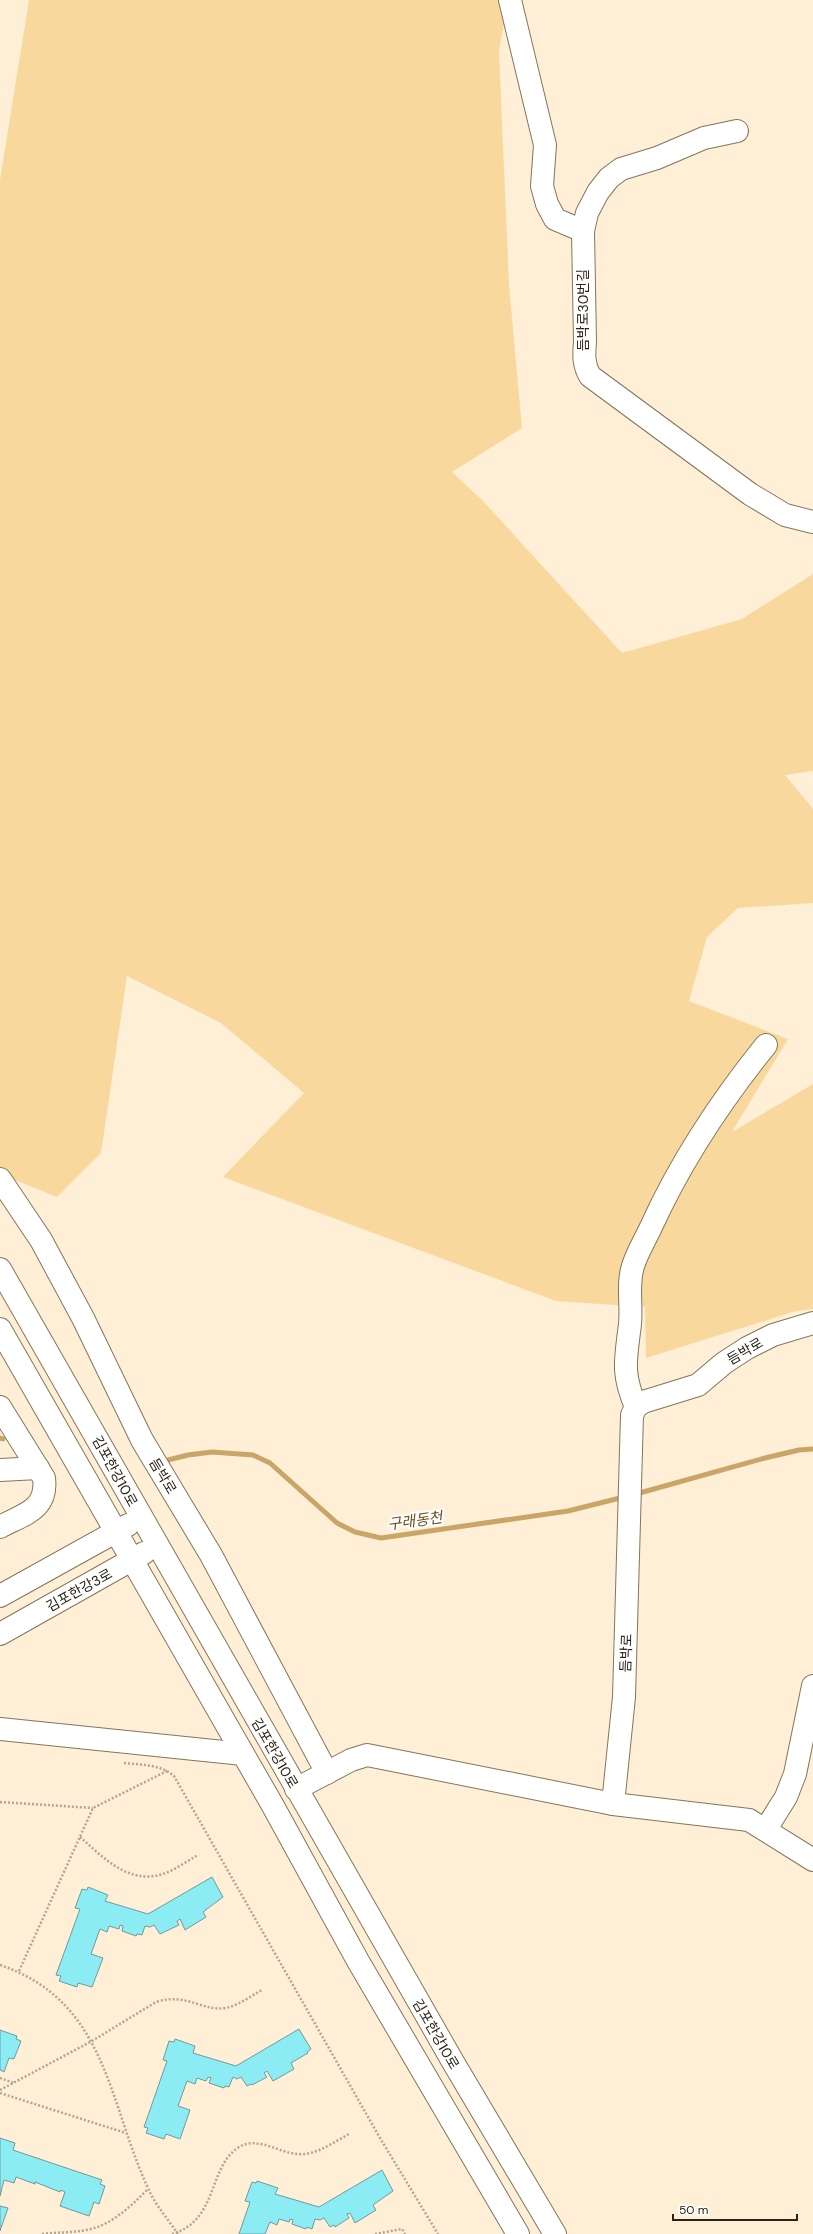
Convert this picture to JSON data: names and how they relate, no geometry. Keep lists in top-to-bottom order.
{
  "streets": {
    "street": [
      "듬박로30번길",
      "듬박로",
      "김포한강10로",
      "김포한강3로"
    ]
  },
  "crossings": [
    ["김포한강10로", "김포한강3로"]
  ],
  "water": ["구래동천"],
  "scale_bar": "50 m"
}
